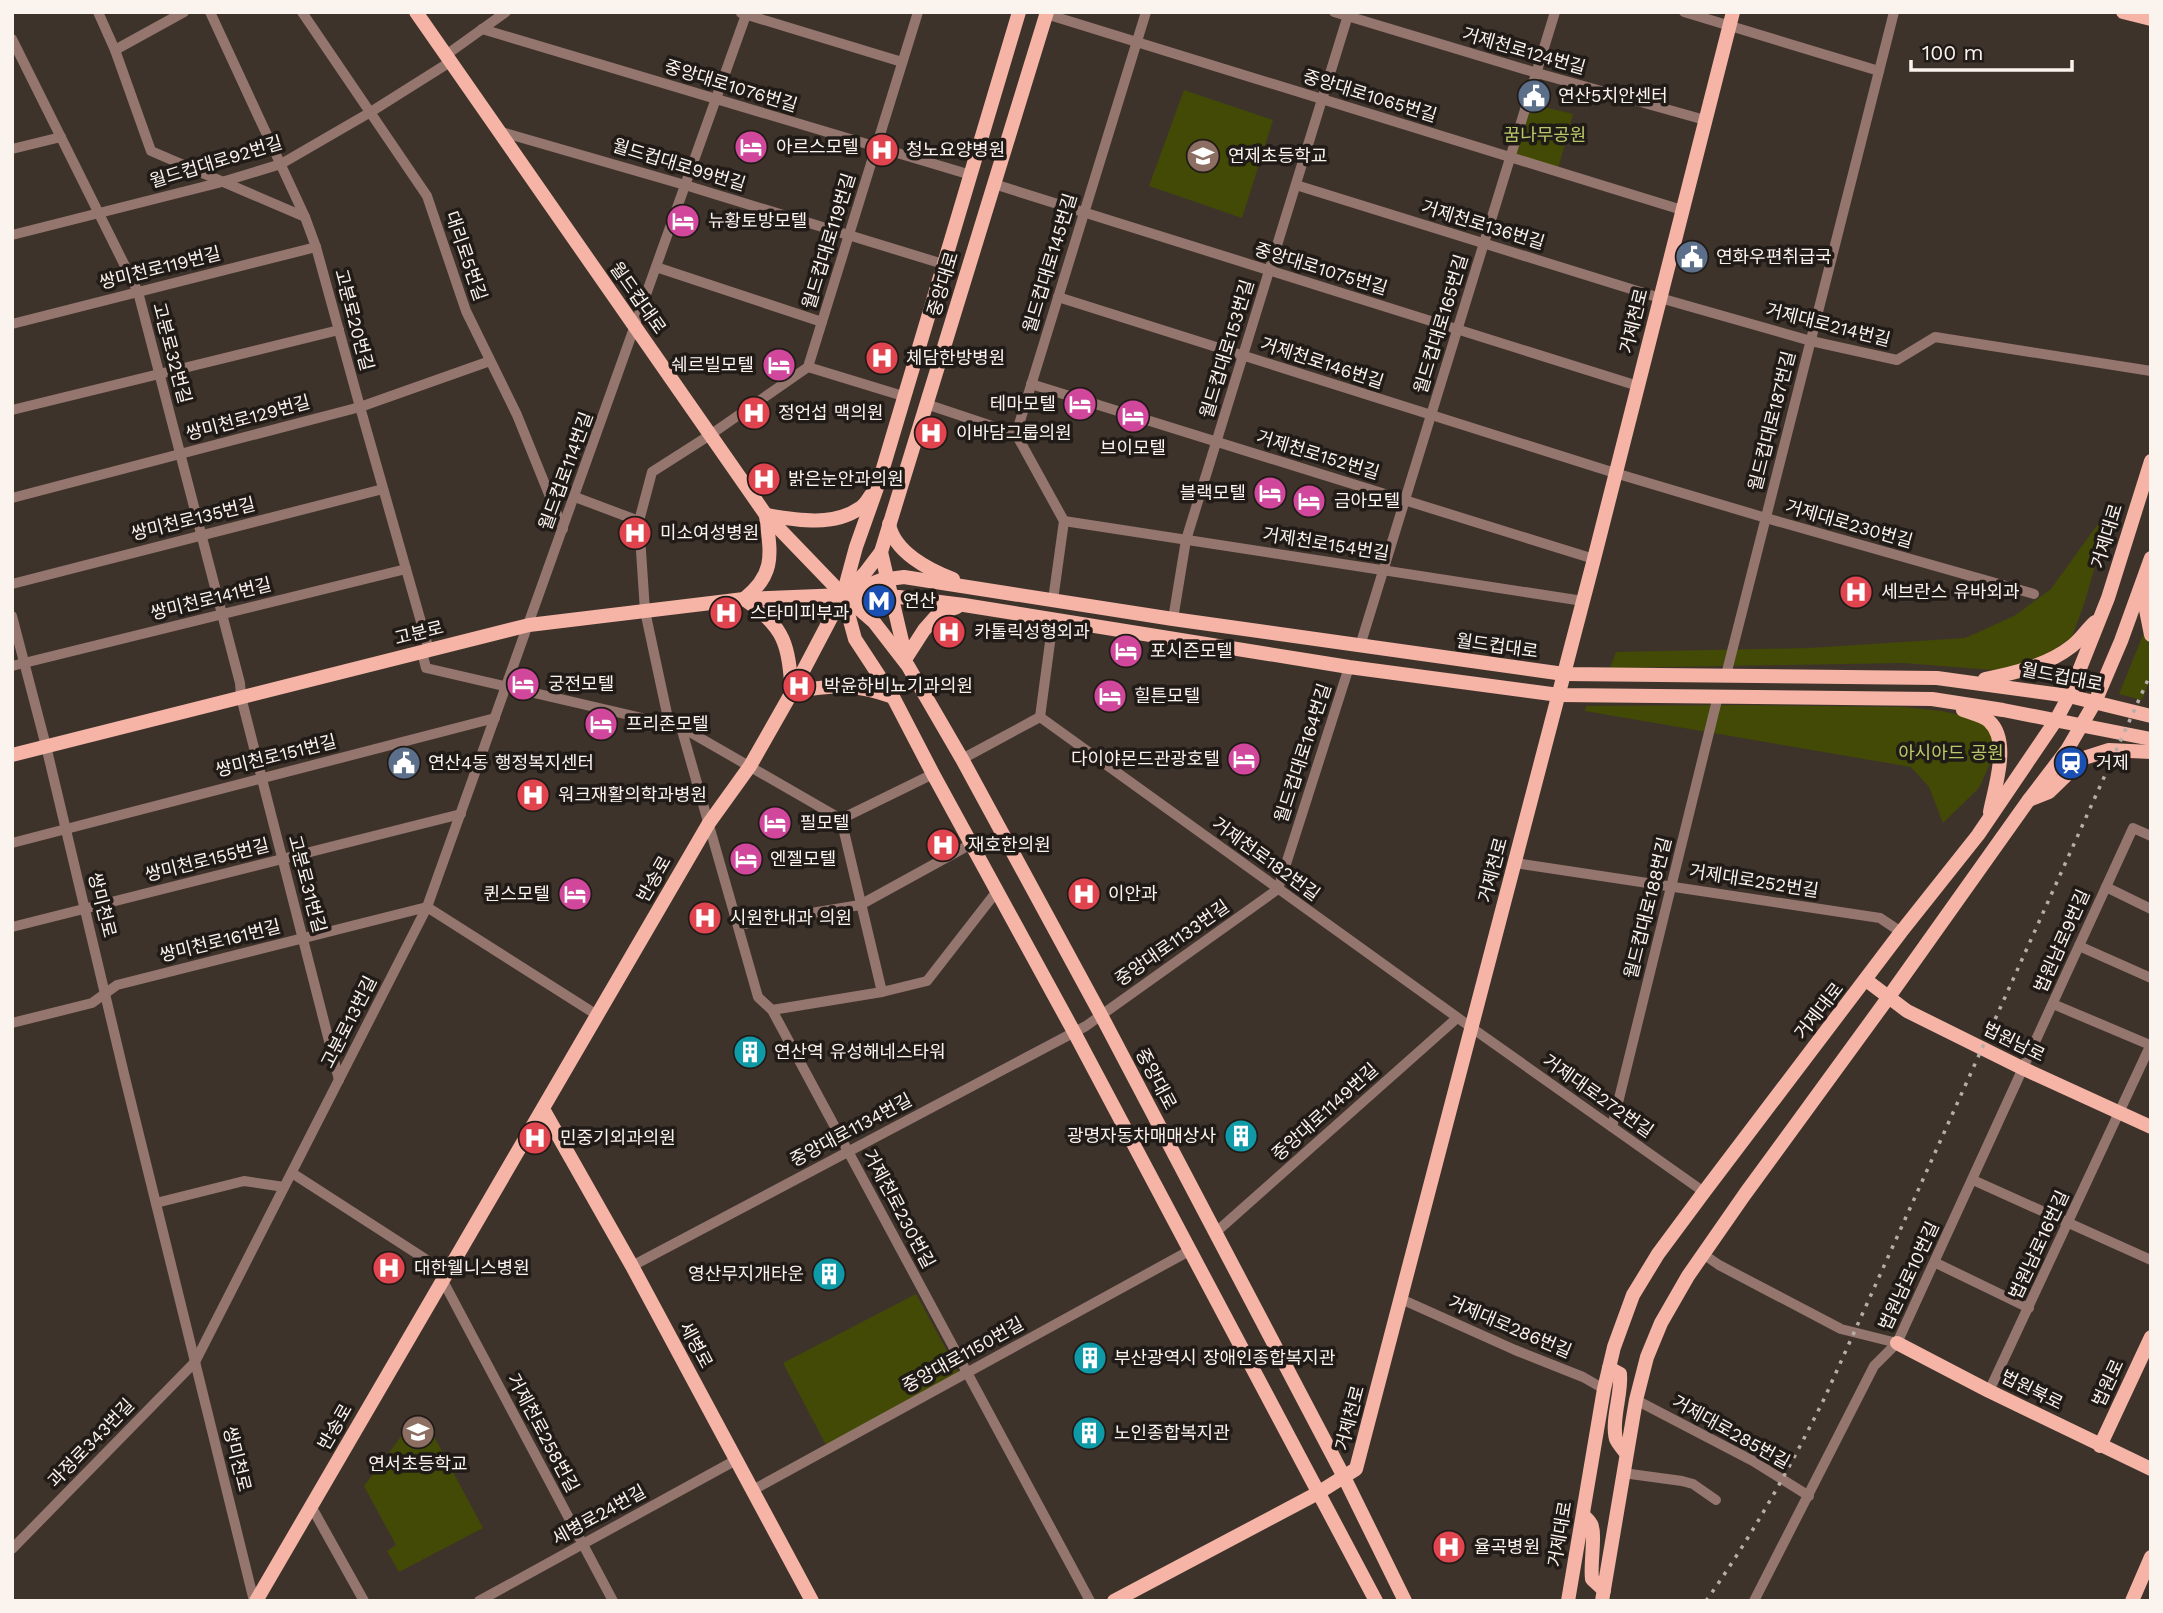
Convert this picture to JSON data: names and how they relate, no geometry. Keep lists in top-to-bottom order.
{
  "streets": {
    "main road": [
      "중앙대로",
      "월드컵대로",
      "거제천로",
      "거제대로",
      "고분로",
      "반송로",
      "법원남로",
      "세병로",
      "법원로",
      "법원북로"
    ],
    "street": [
      "거제천로124번길",
      "중앙대로1076번길",
      "중앙대로1065번길",
      "월드컵대로92번길",
      "월드컵대로99번길",
      "거제천로136번길",
      "월드컵대로119번길",
      "대리로5번길",
      "월드컵대로145번길",
      "쌍미천로119번길",
      "중앙대로1075번길",
      "고분로20번길",
      "월드컵대로165번길",
      "거제대로214번길",
      "월드컵대로153번길",
      "고분로32번길",
      "거제천로146번길",
      "쌍미천로129번길",
      "월드컵대로187번길",
      "거제천로152번길",
      "월드컵로114번길",
      "쌍미천로135번길",
      "거제대로230번길",
      "거제천로154번길",
      "쌍미천로141번길",
      "월드컵대로164번길",
      "쌍미천로151번길",
      "거제천로182번길",
      "쌍미천로155번길",
      "거제대로252번길",
      "고분로31번길",
      "쌍미천로",
      "월드컵대로188번길",
      "쌍미천로161번길",
      "법원남로9번길",
      "중앙대로1133번길",
      "고분로13번길",
      "거제대로272번길",
      "중앙대로1149번길",
      "중앙대로1134번길",
      "거제천로230번길",
      "법원남로16번길",
      "법원남로10번길",
      "거제대로286번길",
      "중앙대로1150번길",
      "거제대로285번길",
      "거제천로258번길",
      "과정로343번길",
      "세병로24번길"
    ]
  },
  "crossings": [
    ["거제천로124번길", "거제천로"],
    ["거제천로124번길", "월드컵대로165번길"],
    ["거제천로124번길", "월드컵대로153번길"],
    ["중앙대로1076번길", "월드컵대로92번길"],
    ["중앙대로1076번길", "월드컵대로119번길"],
    ["중앙대로1076번길", "중앙대로"],
    ["중앙대로1076번길", "월드컵로114번길"],
    ["중앙대로1065번길", "월드컵대로145번길"],
    ["중앙대로1065번길", "중앙대로"],
    ["중앙대로1065번길", "거제천로"],
    ["중앙대로1065번길", "월드컵대로165번길"],
    ["중앙대로1065번길", "월드컵대로153번길"],
    ["월드컵대로92번길", "대리로5번길"],
    ["월드컵대로92번길", "월드컵대로"],
    ["월드컵대로92번길", "고분로20번길"],
    ["월드컵대로92번길", "고분로32번길"],
    ["월드컵대로99번길", "월드컵대로119번길"],
    ["월드컵대로99번길", "중앙대로"],
    ["월드컵대로99번길", "월드컵대로"],
    ["월드컵대로99번길", "월드컵로114번길"],
    ["거제천로136번길", "거제천로"],
    ["거제천로136번길", "월드컵대로165번길"],
    ["거제천로136번길", "거제대로214번길"],
    ["거제천로136번길", "월드컵대로153번길"],
    ["월드컵대로119번길", "중앙대로"],
    ["월드컵대로119번길", "월드컵대로"],
    ["대리로5번길", "쌍미천로129번길"],
    ["대리로5번길", "월드컵로114번길"],
    ["월드컵대로145번길", "중앙대로1075번길"],
    ["월드컵대로145번길", "거제천로146번길"],
    ["월드컵대로145번길", "거제천로152번길"],
    ["쌍미천로119번길", "고분로20번길"],
    ["쌍미천로119번길", "고분로32번길"],
    ["중앙대로1075번길", "중앙대로"],
    ["중앙대로1075번길", "거제천로"],
    ["중앙대로1075번길", "월드컵대로165번길"],
    ["중앙대로1075번길", "월드컵대로153번길"],
    ["중앙대로", "월드컵대로"],
    ["중앙대로", "거제천로"],
    ["중앙대로", "고분로"],
    ["중앙대로", "반송로"],
    ["중앙대로", "중앙대로1133번길"],
    ["중앙대로", "중앙대로1149번길"],
    ["월드컵대로", "거제천로"],
    ["월드컵대로", "월드컵대로165번길"],
    ["월드컵대로", "월드컵대로153번길"],
    ["월드컵대로", "월드컵대로187번길"],
    ["월드컵대로", "월드컵로114번길"],
    ["월드컵대로", "거제대로"],
    ["월드컵대로", "고분로"],
    ["월드컵대로", "반송로"],
    ["고분로20번길", "쌍미천로129번길"],
    ["고분로20번길", "쌍미천로135번길"],
    ["고분로20번길", "쌍미천로141번길"],
    ["고분로20번길", "고분로"],
    ["거제천로", "거제대로214번길"],
    ["거제천로", "거제천로146번길"],
    ["거제천로", "거제천로152번길"],
    ["거제천로", "거제대로230번길"],
    ["거제천로", "거제천로154번길"],
    ["거제천로", "거제천로182번길"],
    ["거제천로", "거제대로252번길"],
    ["거제천로", "거제대로272번길"],
    ["거제천로", "거제대로286번길"],
    ["월드컵대로165번길", "거제천로146번길"],
    ["월드컵대로165번길", "거제천로152번길"],
    ["월드컵대로165번길", "거제천로154번길"],
    ["거제대로214번길", "월드컵대로187번길"],
    ["월드컵대로153번길", "거제천로146번길"],
    ["월드컵대로153번길", "거제천로152번길"],
    ["월드컵대로153번길", "거제천로154번길"],
    ["고분로32번길", "쌍미천로129번길"],
    ["고분로32번길", "쌍미천로135번길"],
    ["고분로32번길", "쌍미천로141번길"],
    ["고분로32번길", "고분로"],
    ["고분로32번길", "고분로31번길"],
    ["거제천로146번길", "거제대로230번길"],
    ["월드컵대로187번길", "거제대로230번길"],
    ["월드컵로114번길", "고분로"],
    ["월드컵로114번길", "고분로13번길"],
    ["거제대로", "거제대로252번길"],
    ["거제대로", "법원남로"],
    ["거제대로", "거제대로272번길"],
    ["거제대로", "거제대로286번길"],
    ["쌍미천로141번길", "쌍미천로"],
    ["고분로", "반송로"],
    ["고분로", "고분로31번길"],
    ["고분로", "쌍미천로"],
    ["고분로", "고분로13번길"],
    ["월드컵대로164번길", "거제천로182번길"],
    ["월드컵대로164번길", "중앙대로1133번길"],
    ["쌍미천로151번길", "고분로31번길"],
    ["쌍미천로151번길", "쌍미천로"],
    ["쌍미천로151번길", "고분로13번길"],
    ["거제천로182번길", "중앙대로1133번길"],
    ["거제천로182번길", "거제대로272번길"],
    ["거제천로182번길", "중앙대로1149번길"],
    ["쌍미천로155번길", "고분로31번길"],
    ["쌍미천로155번길", "쌍미천로"],
    ["쌍미천로155번길", "고분로13번길"],
    ["반송로", "쌍미천로"],
    ["반송로", "거제천로230번길"],
    ["반송로", "세병로"],
    ["반송로", "거제천로258번길"],
    ["거제대로252번길", "월드컵대로188번길"],
    ["고분로31번길", "쌍미천로161번길"],
    ["고분로31번길", "고분로13번길"],
    ["쌍미천로", "쌍미천로161번길"],
    ["쌍미천로", "고분로13번길"],
    ["쌍미천로", "과정로343번길"],
    ["월드컵대로188번길", "거제대로272번길"],
    ["쌍미천로161번길", "고분로13번길"],
    ["법원남로9번길", "법원남로"],
    ["법원남로9번길", "법원남로10번길"],
    ["중앙대로1133번길", "중앙대로1134번길"],
    ["고분로13번길", "과정로343번길"],
    ["법원남로", "법원남로16번길"],
    ["법원남로", "법원남로10번길"],
    ["중앙대로1134번길", "거제천로230번길"],
    ["중앙대로1134번길", "세병로"],
    ["거제천로230번길", "중앙대로1150번길"],
    ["법원남로16번길", "법원북로"],
    ["법원남로10번길", "법원북로"],
    ["법원남로10번길", "거제대로285번길"],
    ["세병로", "중앙대로1150번길"],
    ["세병로", "세병로24번길"],
    ["법원로", "법원북로"],
    ["거제천로258번길", "세병로24번길"]
  ],
  "parks": ["꿈나무공원", "아시아드 공원"],
  "places": {
    "public building": ["연산5치안센터", "연화우편취급국", "연산4동 행정복지센터"],
    "hotel": [
      "아르스모텔",
      "뉴황토방모텔",
      "쉐르빌모텔",
      "테마모텔",
      "브이모텔",
      "블랙모텔",
      "금아모텔",
      "포시즌모텔",
      "궁전모텔",
      "힐튼모텔",
      "프리존모텔",
      "다이야몬드관광호텔",
      "필모텔",
      "엔젤모텔",
      "퀸스모텔"
    ],
    "hospital": [
      "청노요양병원",
      "체담한방병원",
      "정언섭 맥의원",
      "이바담그룹의원",
      "밝은눈안과의원",
      "미소여성병원",
      "세브란스 유바외과",
      "스타미피부과",
      "카톨릭성형외과",
      "박윤하비뇨기과의원",
      "워크재활의학과병원",
      "재호한의원",
      "이안과",
      "시원한내과 의원",
      "민중기외과의원",
      "대한웰니스병원",
      "율곡병원"
    ],
    "school or university": ["연제초등학교", "연서초등학교"],
    "metro station": ["연산"],
    "station": ["거제"],
    "building": [
      "연산역 유성해네스타워",
      "광명자동차매매상사",
      "영산무지개타운",
      "부산광역시 장애인종합복지관",
      "노인종합복지관"
    ]
  },
  "scale_bar": "100 m"
}
